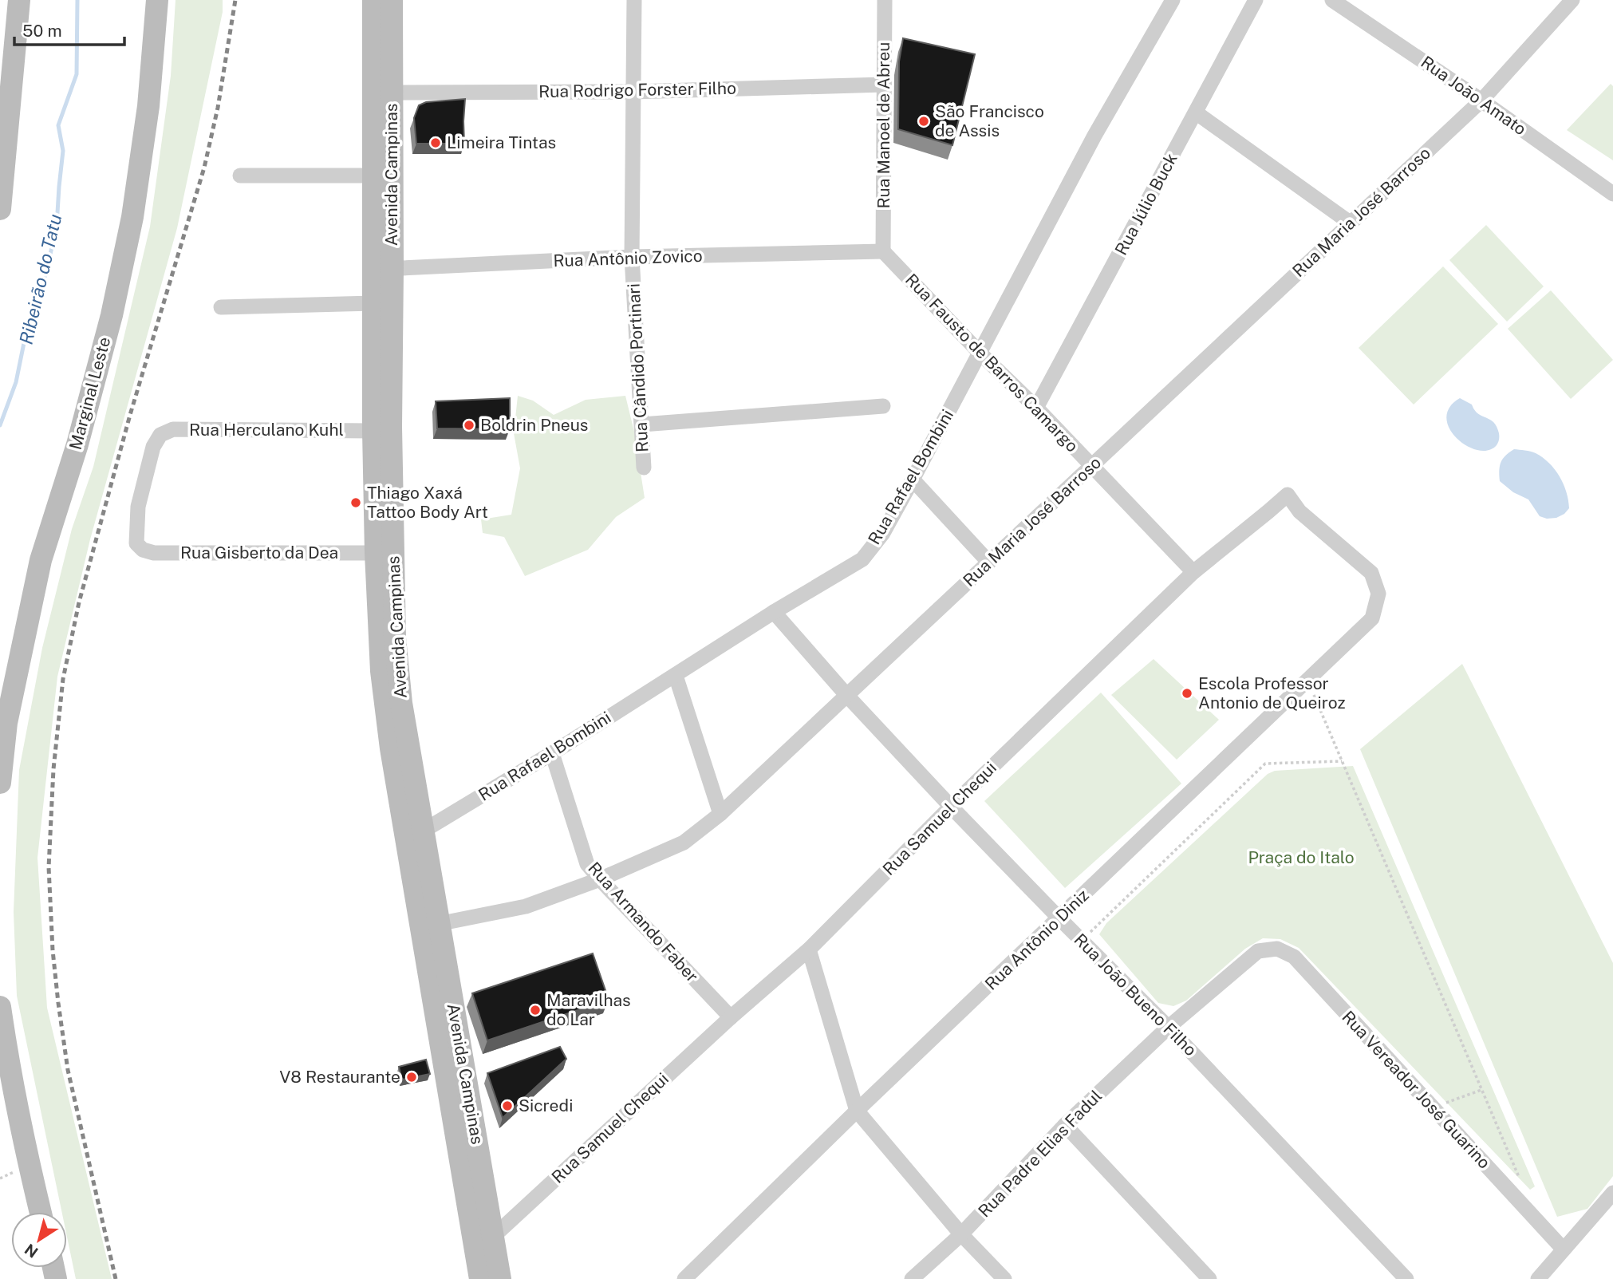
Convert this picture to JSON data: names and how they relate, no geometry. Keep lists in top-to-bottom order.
{
  "streets": {
    "main road": ["Avenida Campinas", "Marginal Leste"],
    "street": [
      "Rua Rodrigo Forster Filho",
      "Rua João Amato",
      "Rua Manoel de Abreu",
      "Rua Júlio Buck",
      "Rua Maria José Barroso",
      "Rua Antônio Zovico",
      "Rua Fausto de Barros Camargo",
      "Rua Cândido Portinari",
      "Rua Herculano Kuhl",
      "Rua Rafael Bombini",
      "Rua Gisberto da Dea",
      "Rua Samuel Chequi",
      "Rua Armando Faber",
      "Rua Antônio Diniz",
      "Rua João Bueno Filho",
      "Rua Vereador José Guarino",
      "Rua Padre Elias Fadul"
    ]
  },
  "crossings": [
    ["Rua Rodrigo Forster Filho", "Rua Manoel de Abreu"],
    ["Rua Rodrigo Forster Filho", "Avenida Campinas"],
    ["Rua Rodrigo Forster Filho", "Rua Cândido Portinari"],
    ["Rua João Amato", "Rua Maria José Barroso"],
    ["Rua Manoel de Abreu", "Rua Antônio Zovico"],
    ["Rua Manoel de Abreu", "Rua Fausto de Barros Camargo"],
    ["Avenida Campinas", "Rua Maria José Barroso"],
    ["Avenida Campinas", "Rua Antônio Zovico"],
    ["Avenida Campinas", "Rua Herculano Kuhl"],
    ["Avenida Campinas", "Rua Rafael Bombini"],
    ["Avenida Campinas", "Rua Gisberto da Dea"],
    ["Avenida Campinas", "Rua Samuel Chequi"],
    ["Rua Júlio Buck", "Rua Fausto de Barros Camargo"],
    ["Rua Maria José Barroso", "Rua Fausto de Barros Camargo"],
    ["Rua Maria José Barroso", "Rua Armando Faber"],
    ["Rua Maria José Barroso", "Rua João Bueno Filho"],
    ["Rua Antônio Zovico", "Rua Fausto de Barros Camargo"],
    ["Rua Antônio Zovico", "Rua Cândido Portinari"],
    ["Rua Fausto de Barros Camargo", "Rua Rafael Bombini"],
    ["Rua Fausto de Barros Camargo", "Rua Samuel Chequi"],
    ["Rua Herculano Kuhl", "Rua Gisberto da Dea"],
    ["Rua Rafael Bombini", "Rua Armando Faber"],
    ["Rua Rafael Bombini", "Rua João Bueno Filho"],
    ["Rua Samuel Chequi", "Rua Armando Faber"],
    ["Rua Samuel Chequi", "Rua Antônio Diniz"],
    ["Rua Samuel Chequi", "Rua João Bueno Filho"],
    ["Rua Antônio Diniz", "Rua João Bueno Filho"],
    ["Rua João Bueno Filho", "Rua Padre Elias Fadul"],
    ["Rua Vereador José Guarino", "Rua Padre Elias Fadul"]
  ],
  "water": ["Ribeirão do Tatu"],
  "parks": ["Praça do Italo"],
  "places": [
    "São Francisco de Assis",
    "Limeira Tintas",
    "Boldrin Pneus",
    "Thiago Xaxá Tattoo Body Art",
    "Escola Professor Antonio de Queiroz",
    "Maravilhas do Lar",
    "V8 Restaurante",
    "Sicredi"
  ],
  "scale_bar": "50 m",
  "north": "bottom left"
}
